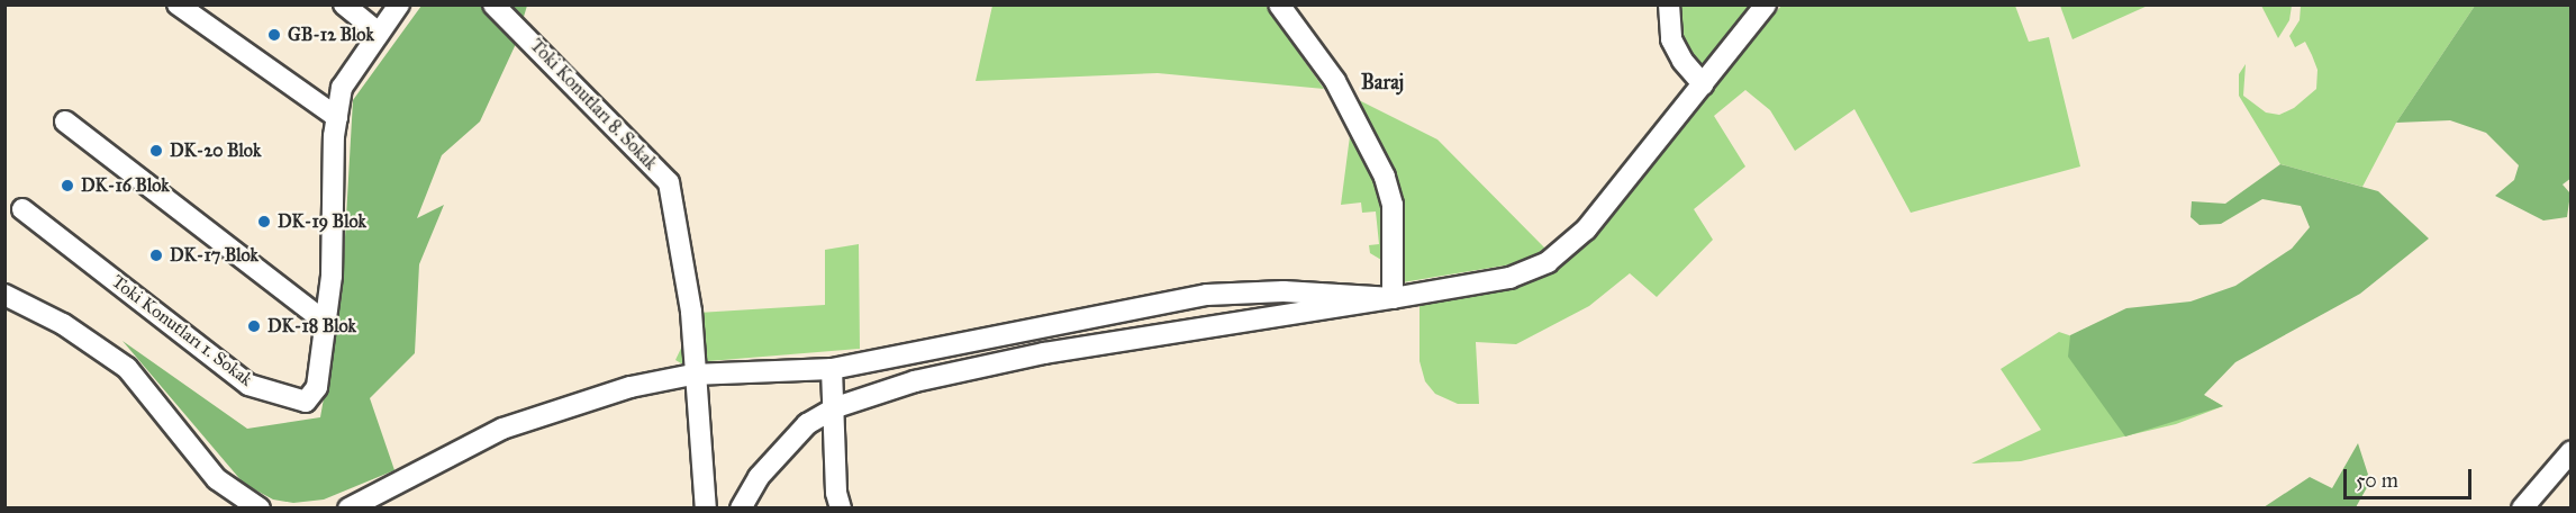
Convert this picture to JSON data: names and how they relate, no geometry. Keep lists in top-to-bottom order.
{
  "streets": {
    "street": ["Toki Konutları 8. Sokak", "Toki Konutları 1. Sokak"]
  },
  "districts": ["Baraj"],
  "places": [
    "GB-12 Blok",
    "DK-20 Blok",
    "DK-16 Blok",
    "DK-19 Blok",
    "DK-17 Blok",
    "DK-18 Blok"
  ],
  "scale_bar": "50 m"
}
